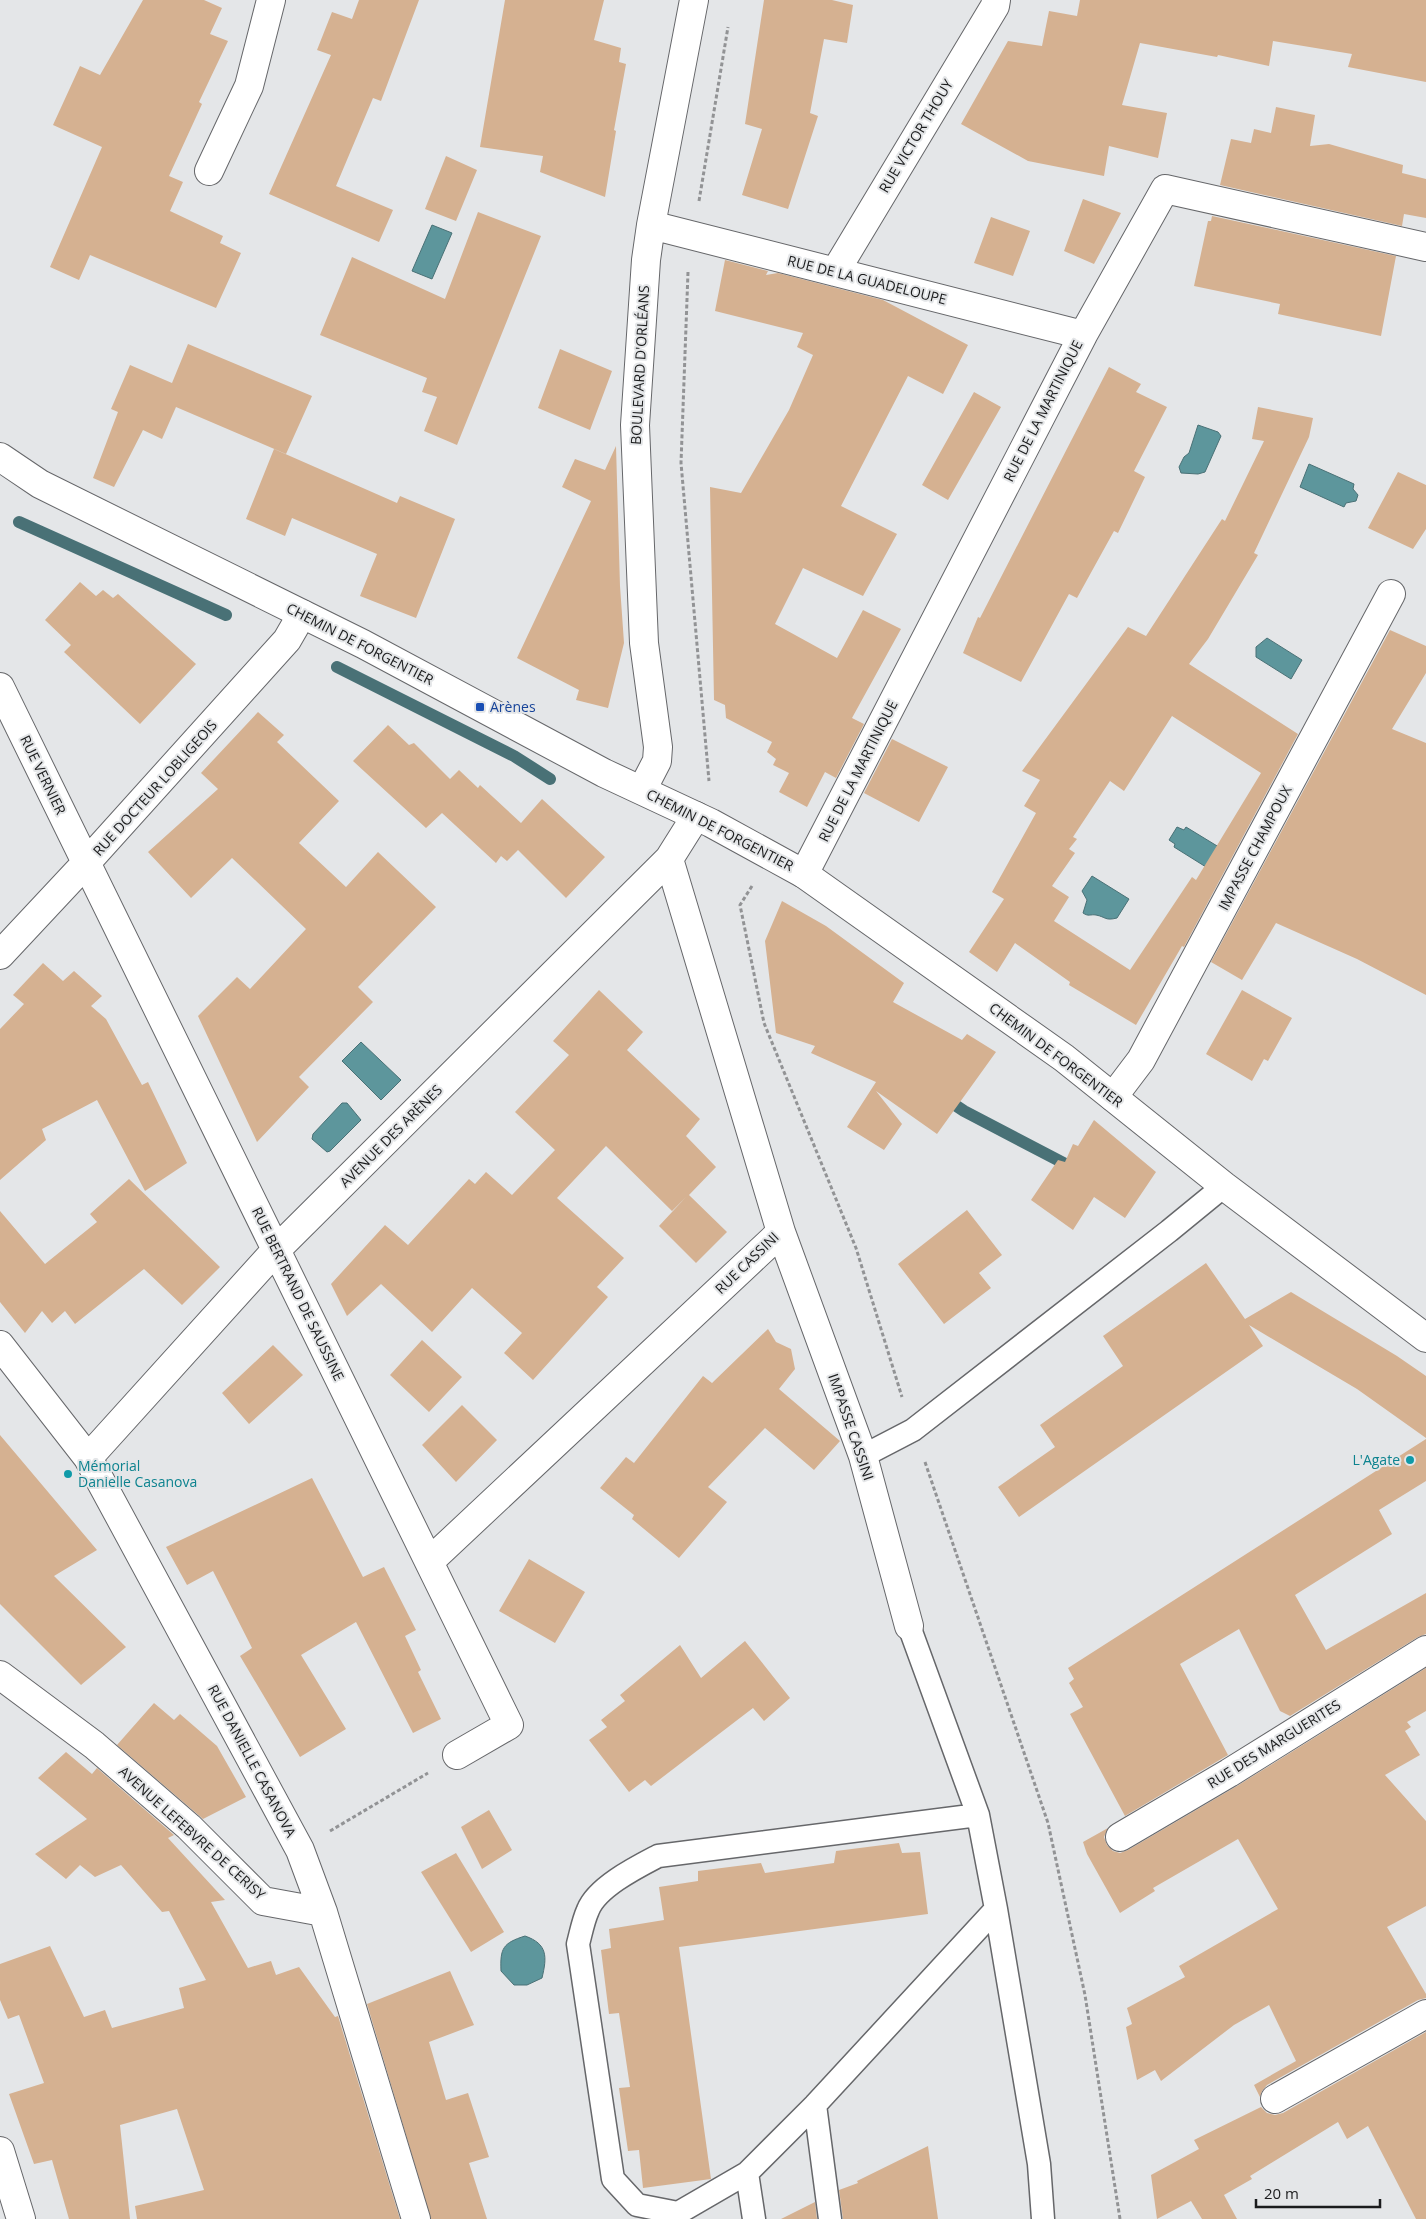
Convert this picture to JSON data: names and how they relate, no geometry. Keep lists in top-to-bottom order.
{
  "streets": {
    "street": [
      "RUE VICTOR THOUY",
      "RUE DE LA GUADELOUPE",
      "BOULEVARD D'ORLÉANS",
      "RUE DE LA MARTINIQUE",
      "CHEMIN DE FORGENTIER",
      "RUE VERNIER",
      "RUE DOCTEUR LOBLIGEOIS",
      "IMPASSE CHAMPOUX",
      "AVENUE DES ARÈNES",
      "RUE CASSINI",
      "RUE BERTRAND DE SAUSSINE",
      "IMPASSE CASSINI",
      "RUE DES MARGUERITES",
      "RUE DANIELLE CASANOVA",
      "AVENUE LEFEBVRE DE CERISY"
    ]
  },
  "crossings": [
    ["RUE VICTOR THOUY", "RUE DE LA GUADELOUPE"],
    ["RUE DE LA GUADELOUPE", "BOULEVARD D'ORLÉANS"],
    ["RUE DE LA GUADELOUPE", "RUE DE LA MARTINIQUE"],
    ["BOULEVARD D'ORLÉANS", "CHEMIN DE FORGENTIER"],
    ["RUE DE LA MARTINIQUE", "CHEMIN DE FORGENTIER"],
    ["CHEMIN DE FORGENTIER", "RUE DOCTEUR LOBLIGEOIS"],
    ["CHEMIN DE FORGENTIER", "IMPASSE CHAMPOUX"],
    ["CHEMIN DE FORGENTIER", "AVENUE DES ARÈNES"],
    ["RUE VERNIER", "RUE DOCTEUR LOBLIGEOIS"],
    ["RUE VERNIER", "RUE BERTRAND DE SAUSSINE"],
    ["RUE DOCTEUR LOBLIGEOIS", "RUE BERTRAND DE SAUSSINE"],
    ["AVENUE DES ARÈNES", "RUE CASSINI"],
    ["AVENUE DES ARÈNES", "RUE BERTRAND DE SAUSSINE"],
    ["AVENUE DES ARÈNES", "RUE DANIELLE CASANOVA"],
    ["RUE CASSINI", "RUE BERTRAND DE SAUSSINE"],
    ["RUE CASSINI", "IMPASSE CASSINI"],
    ["RUE DANIELLE CASANOVA", "AVENUE LEFEBVRE DE CERISY"]
  ],
  "places": {
    "transit": ["Arènes"],
    "other": ["L'Agate", "Mémorial Danielle Casanova"]
  },
  "scale_bar": "20 m"
}
